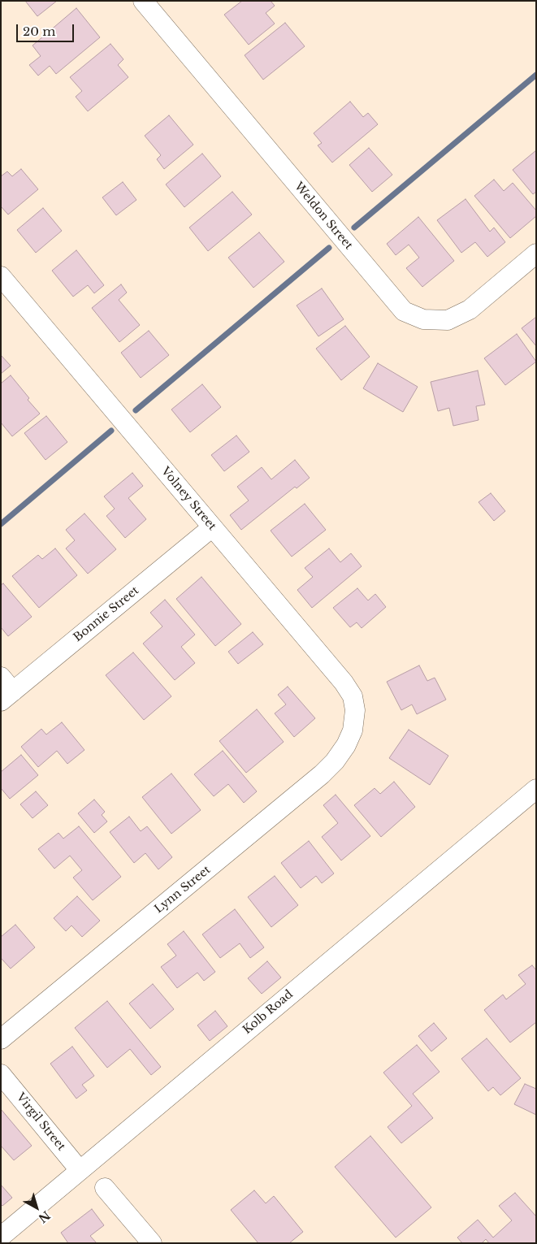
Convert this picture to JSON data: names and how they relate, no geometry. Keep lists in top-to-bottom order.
{
  "streets": {
    "street": [
      "Weldon Street",
      "Volney Street",
      "Bonnie Street",
      "Lynn Street",
      "Kolb Road",
      "Virgil Street"
    ]
  },
  "crossings": [
    ["Volney Street", "Bonnie Street"],
    ["Volney Street", "Lynn Street"],
    ["Kolb Road", "Virgil Street"]
  ],
  "scale_bar": "20 m",
  "north": "bottom right"
}
